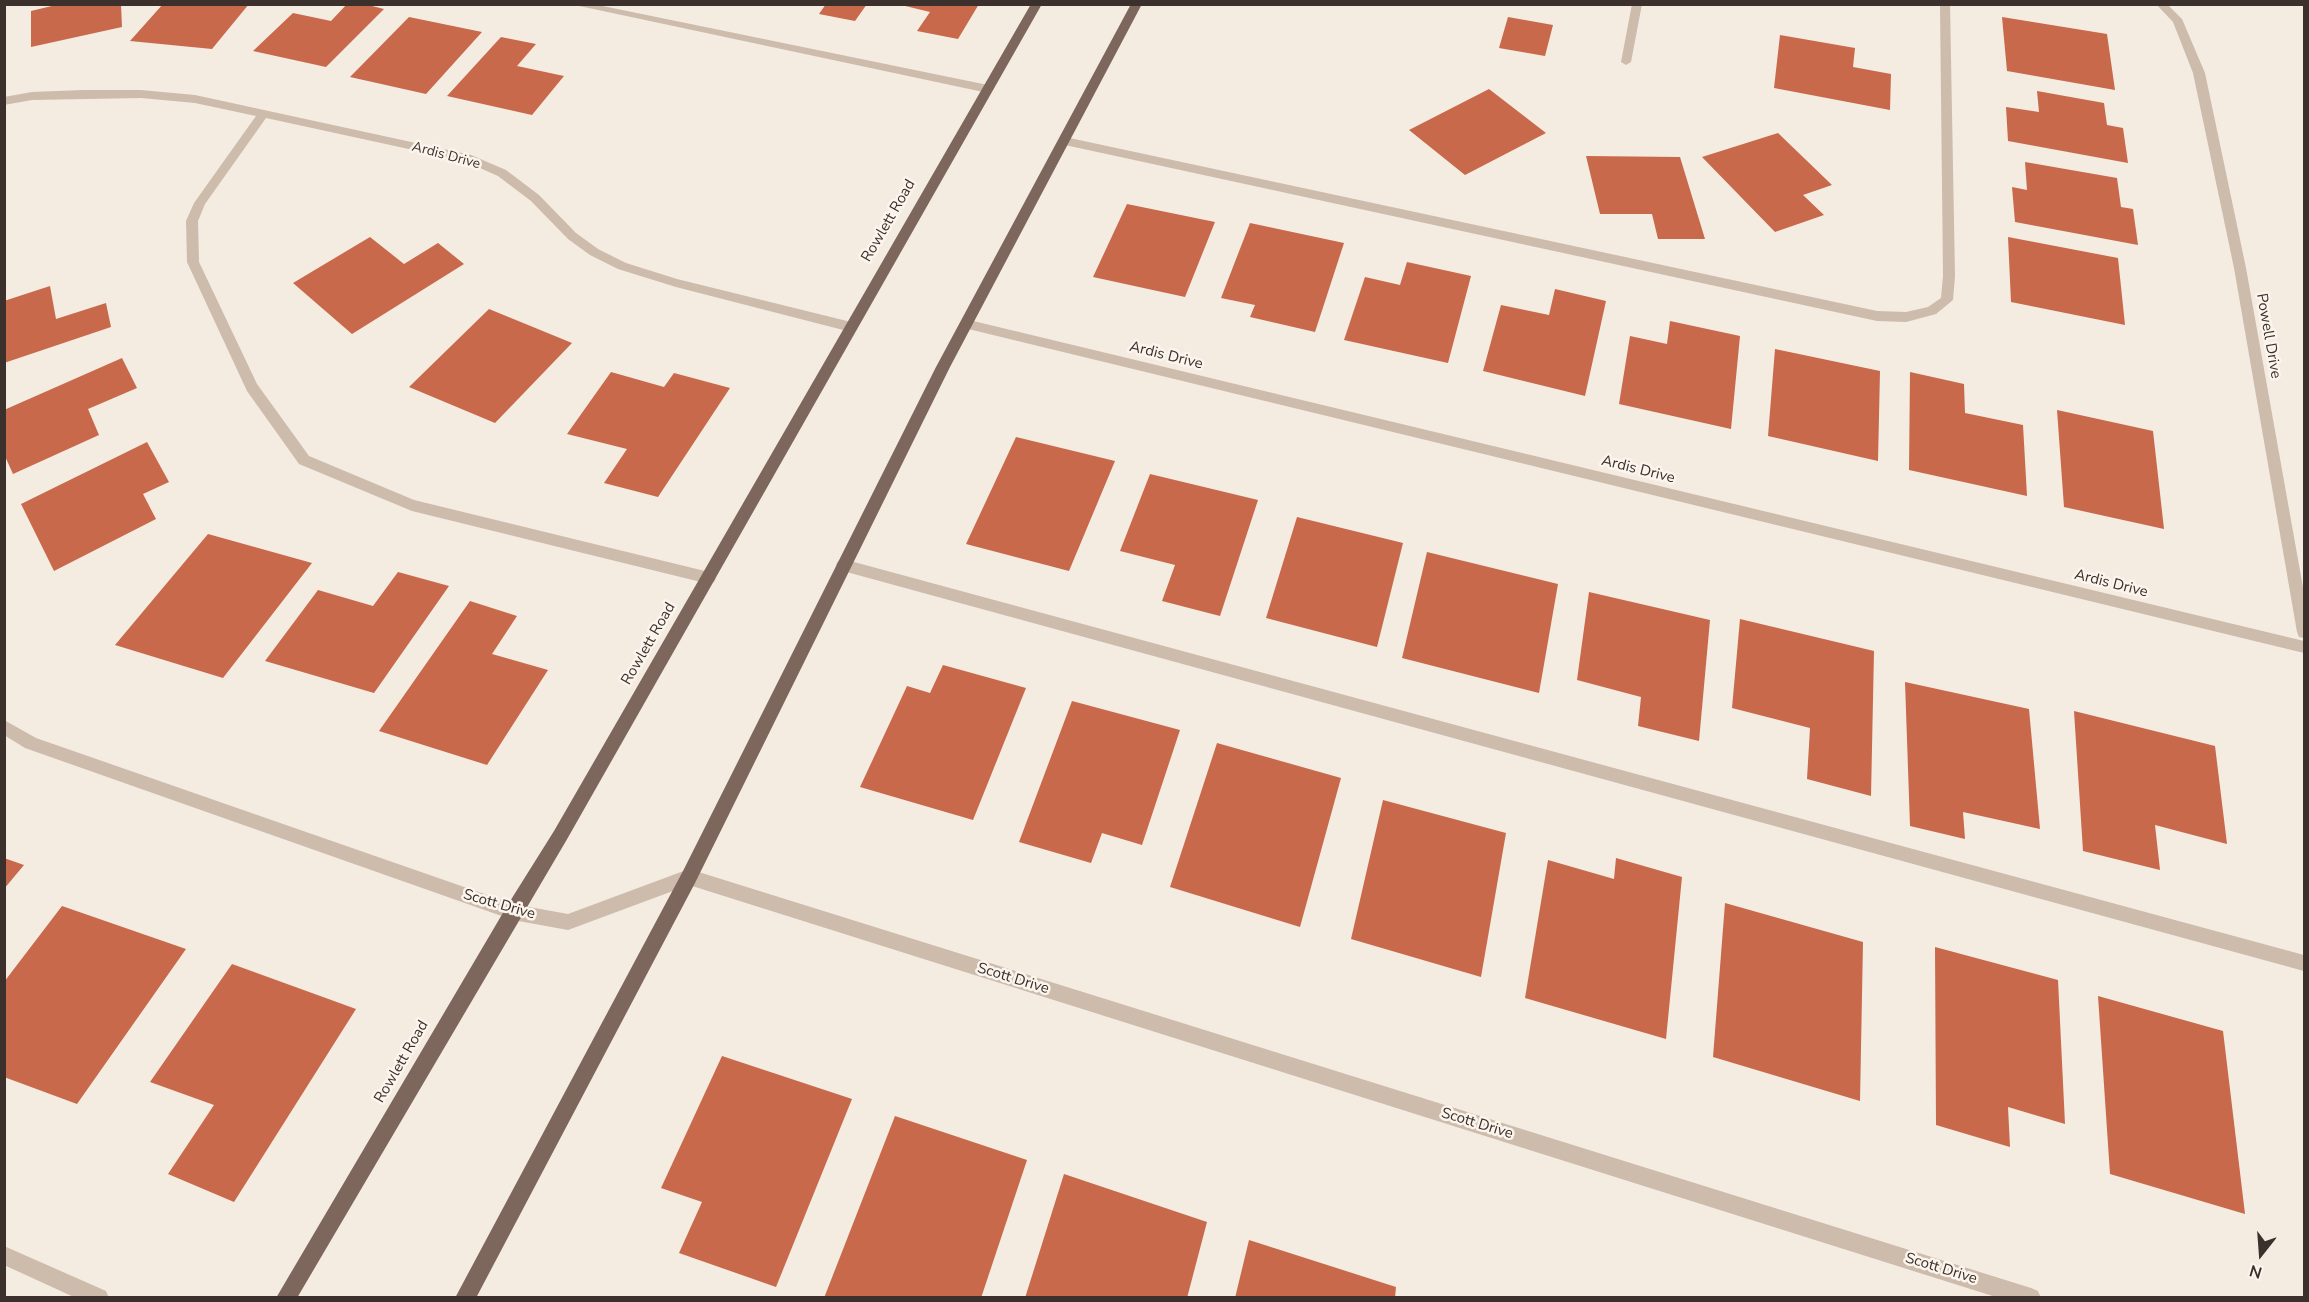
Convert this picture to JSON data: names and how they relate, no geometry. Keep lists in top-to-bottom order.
{
  "streets": {
    "main road": ["Rowlett Road"],
    "street": ["Ardis Drive", "Powell Drive", "Scott Drive"]
  },
  "crossings": [
    ["Ardis Drive", "Rowlett Road"],
    ["Rowlett Road", "Scott Drive"]
  ],
  "north": "bottom"
}
